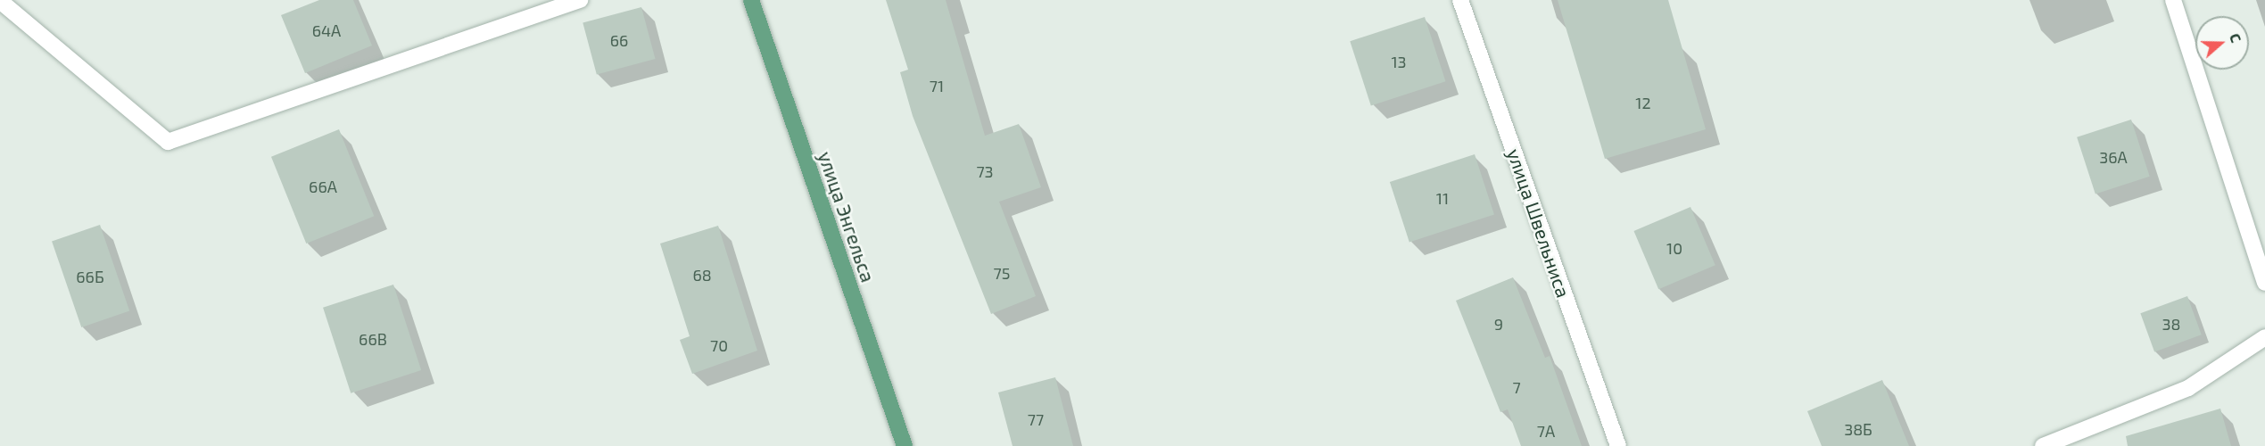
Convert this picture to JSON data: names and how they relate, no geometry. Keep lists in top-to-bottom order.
{
  "streets": {
    "main road": ["улица Энгельса"],
    "street": ["улица Швельниса"]
  },
  "house_numbers": [
    "64А",
    "66",
    "13",
    "71",
    "12",
    "36А",
    "73",
    "66А",
    "11",
    "10",
    "75",
    "68",
    "66Б",
    "9",
    "38",
    "66В",
    "70",
    "7",
    "77",
    "38Б",
    "7А"
  ],
  "north": "right"
}
